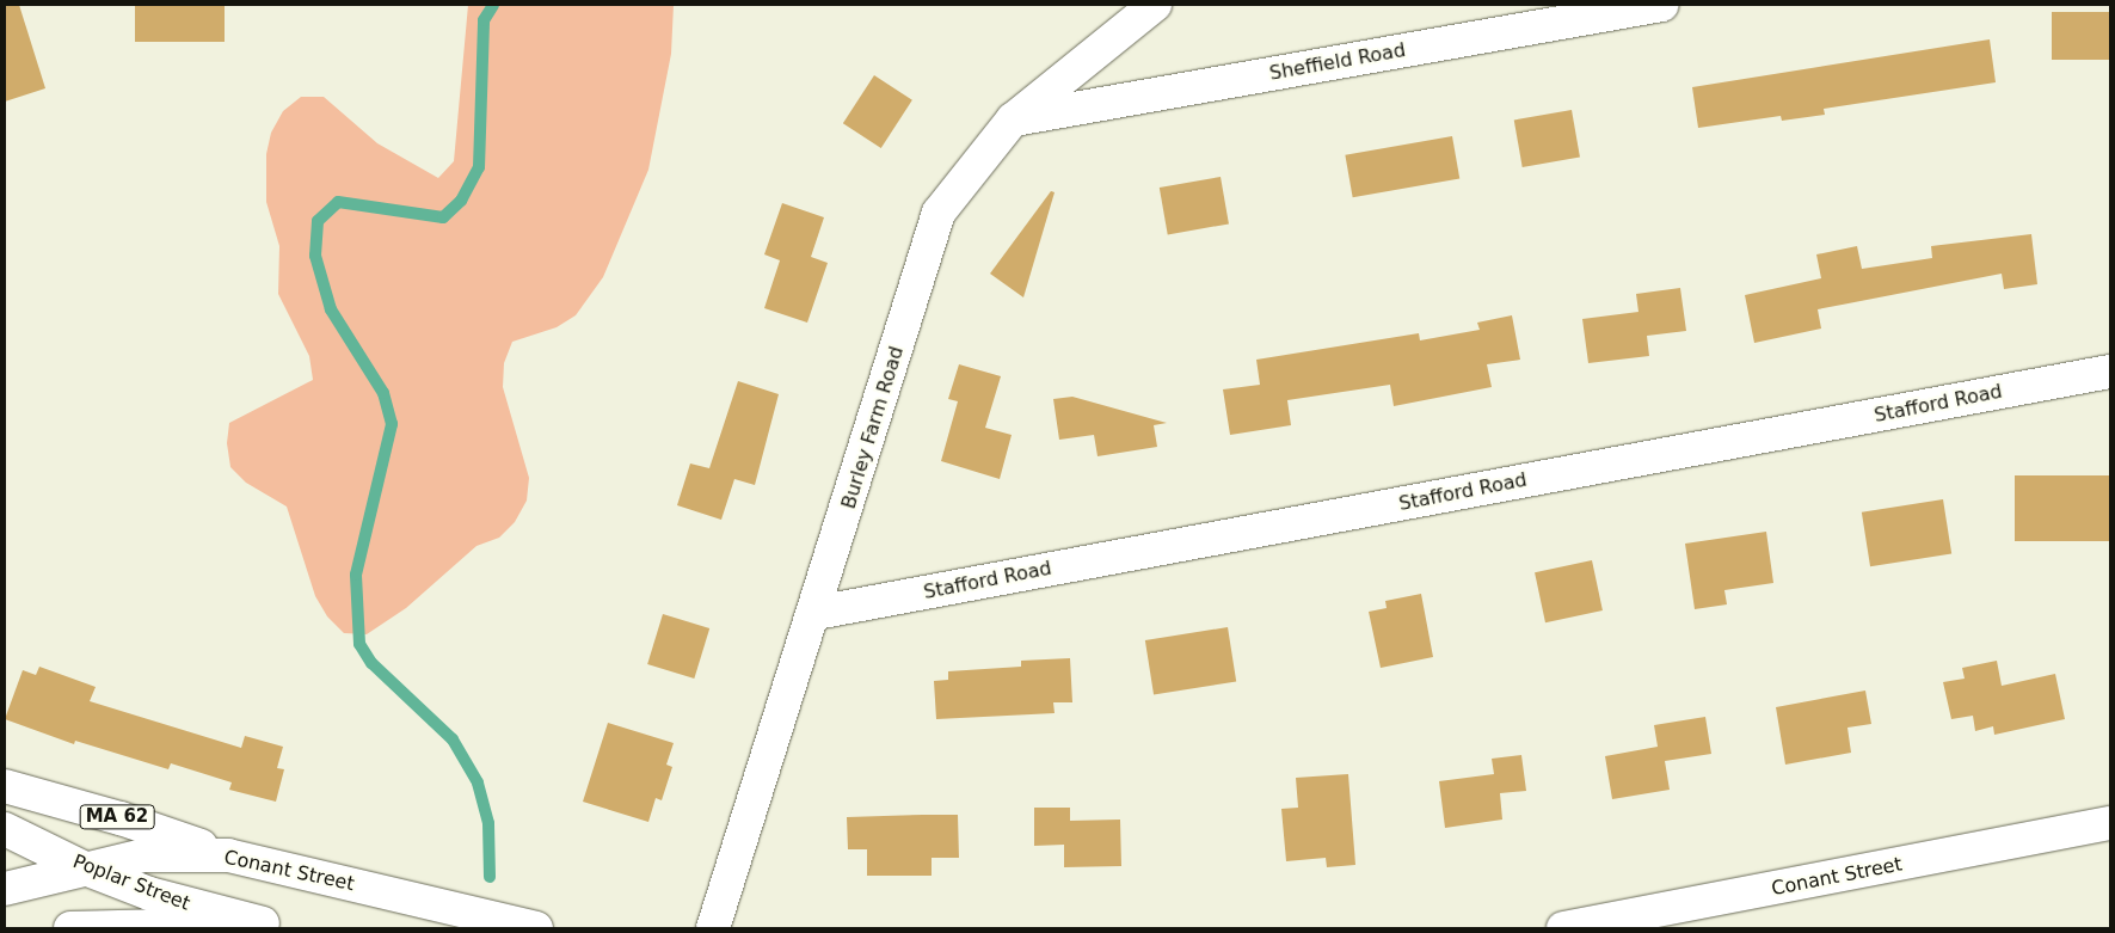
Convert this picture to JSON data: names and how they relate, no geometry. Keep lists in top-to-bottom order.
{
  "streets": {
    "street": [
      "Sheffield Road",
      "Stafford Road",
      "Burley Farm Road",
      "MA 62",
      "Conant Street",
      "Poplar Street"
    ]
  },
  "crossings": [
    ["Sheffield Road", "Burley Farm Road"],
    ["Stafford Road", "Burley Farm Road"],
    ["MA 62", "Conant Street"],
    ["Conant Street", "Poplar Street"]
  ]
}
